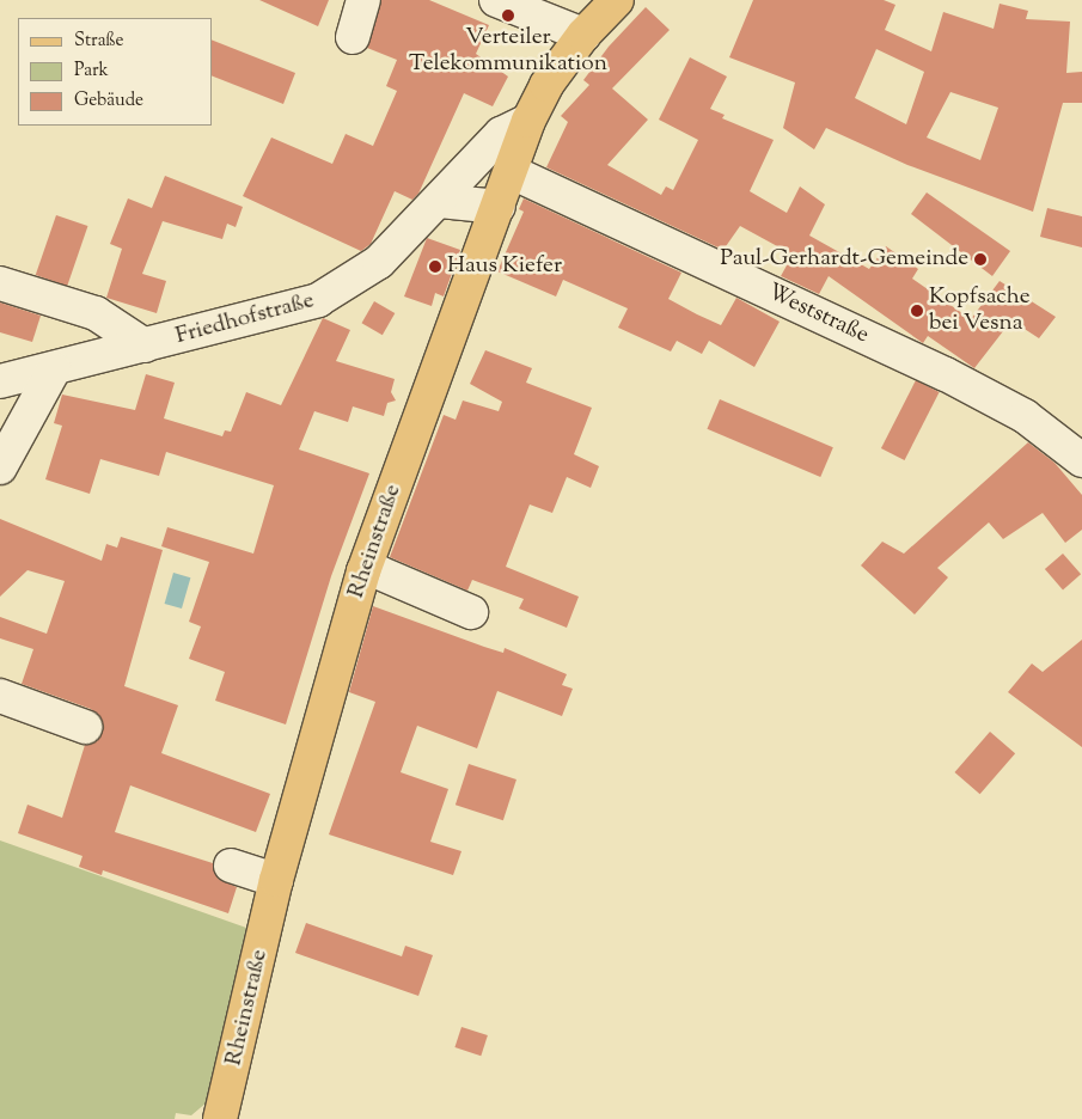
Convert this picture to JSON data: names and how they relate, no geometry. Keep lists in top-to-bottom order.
{
  "streets": {
    "main road": ["Rheinstraße"],
    "street": ["Weststraße", "Friedhofstraße"]
  },
  "crossings": [
    ["Weststraße", "Rheinstraße"],
    ["Friedhofstraße", "Rheinstraße"]
  ],
  "places": [
    "Verteiler Telekommunikation",
    "Paul-Gerhardt-Gemeinde",
    "Haus Kiefer",
    "Kopfsache bei Vesna"
  ],
  "legend": ["Straße", "Park", "Gebäude"]
}
